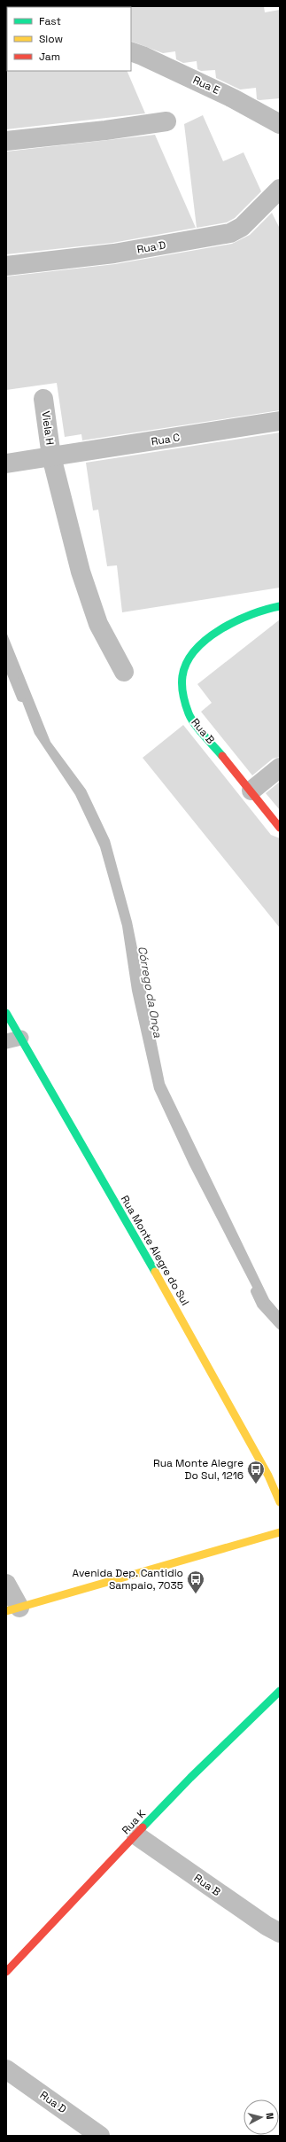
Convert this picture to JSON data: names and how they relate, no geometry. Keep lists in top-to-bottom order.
{
  "streets": {
    "street": [
      "Rua E",
      "Rua D",
      "Viela H",
      "Rua C",
      "Rua B",
      "Rua Monte Alegre do Sul",
      "Rua K"
    ]
  },
  "crossings": [
    ["Viela H", "Rua C"],
    ["Rua B", "Rua K"]
  ],
  "water": ["Córrego da Onça"],
  "places": {
    "bus stop": ["Rua Monte Alegre Do Sul, 1216", "Avenida Dep. Cantidio Sampaio, 7035"]
  },
  "legend": ["Fast", "Slow", "Jam"],
  "north": "right"
}
